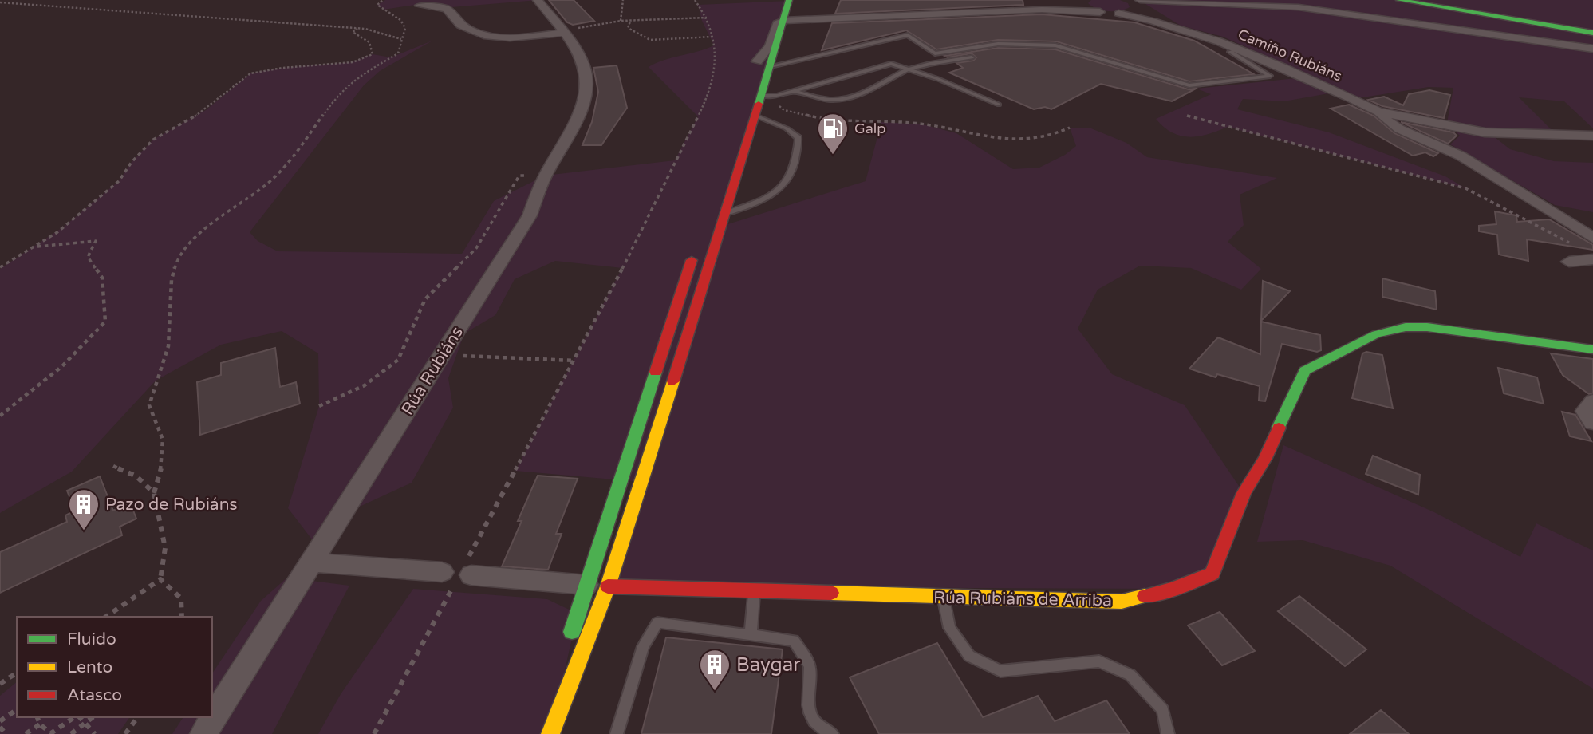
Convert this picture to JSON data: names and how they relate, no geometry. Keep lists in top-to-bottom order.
{
  "streets": {
    "main road": ["Rúa Rubiáns de Arriba"],
    "street": ["Camiño Rubiáns", "Rúa Rubiáns"]
  },
  "places": {
    "fuel station": ["Galp"],
    "building": ["Pazo de Rubiáns", "Baygar"]
  },
  "legend": ["Fluido", "Lento", "Atasco"]
}
